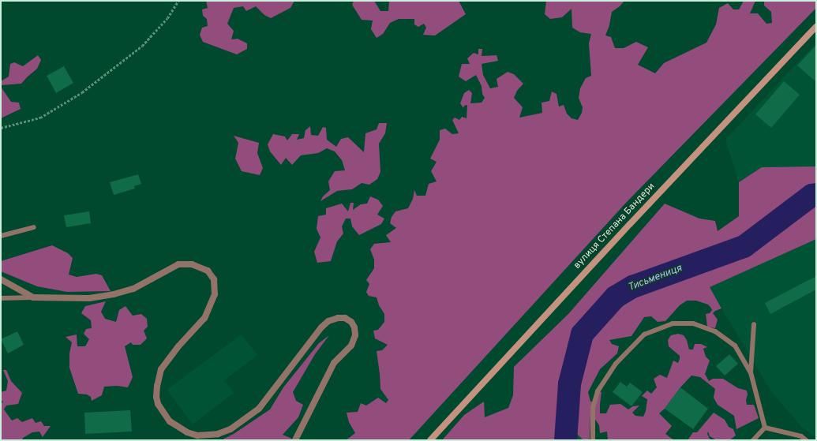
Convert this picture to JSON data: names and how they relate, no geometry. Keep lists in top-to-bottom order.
{
  "streets": {
    "main road": ["вулиця Степана Бандери"]
  },
  "water": ["Тисьмениця"]
}
